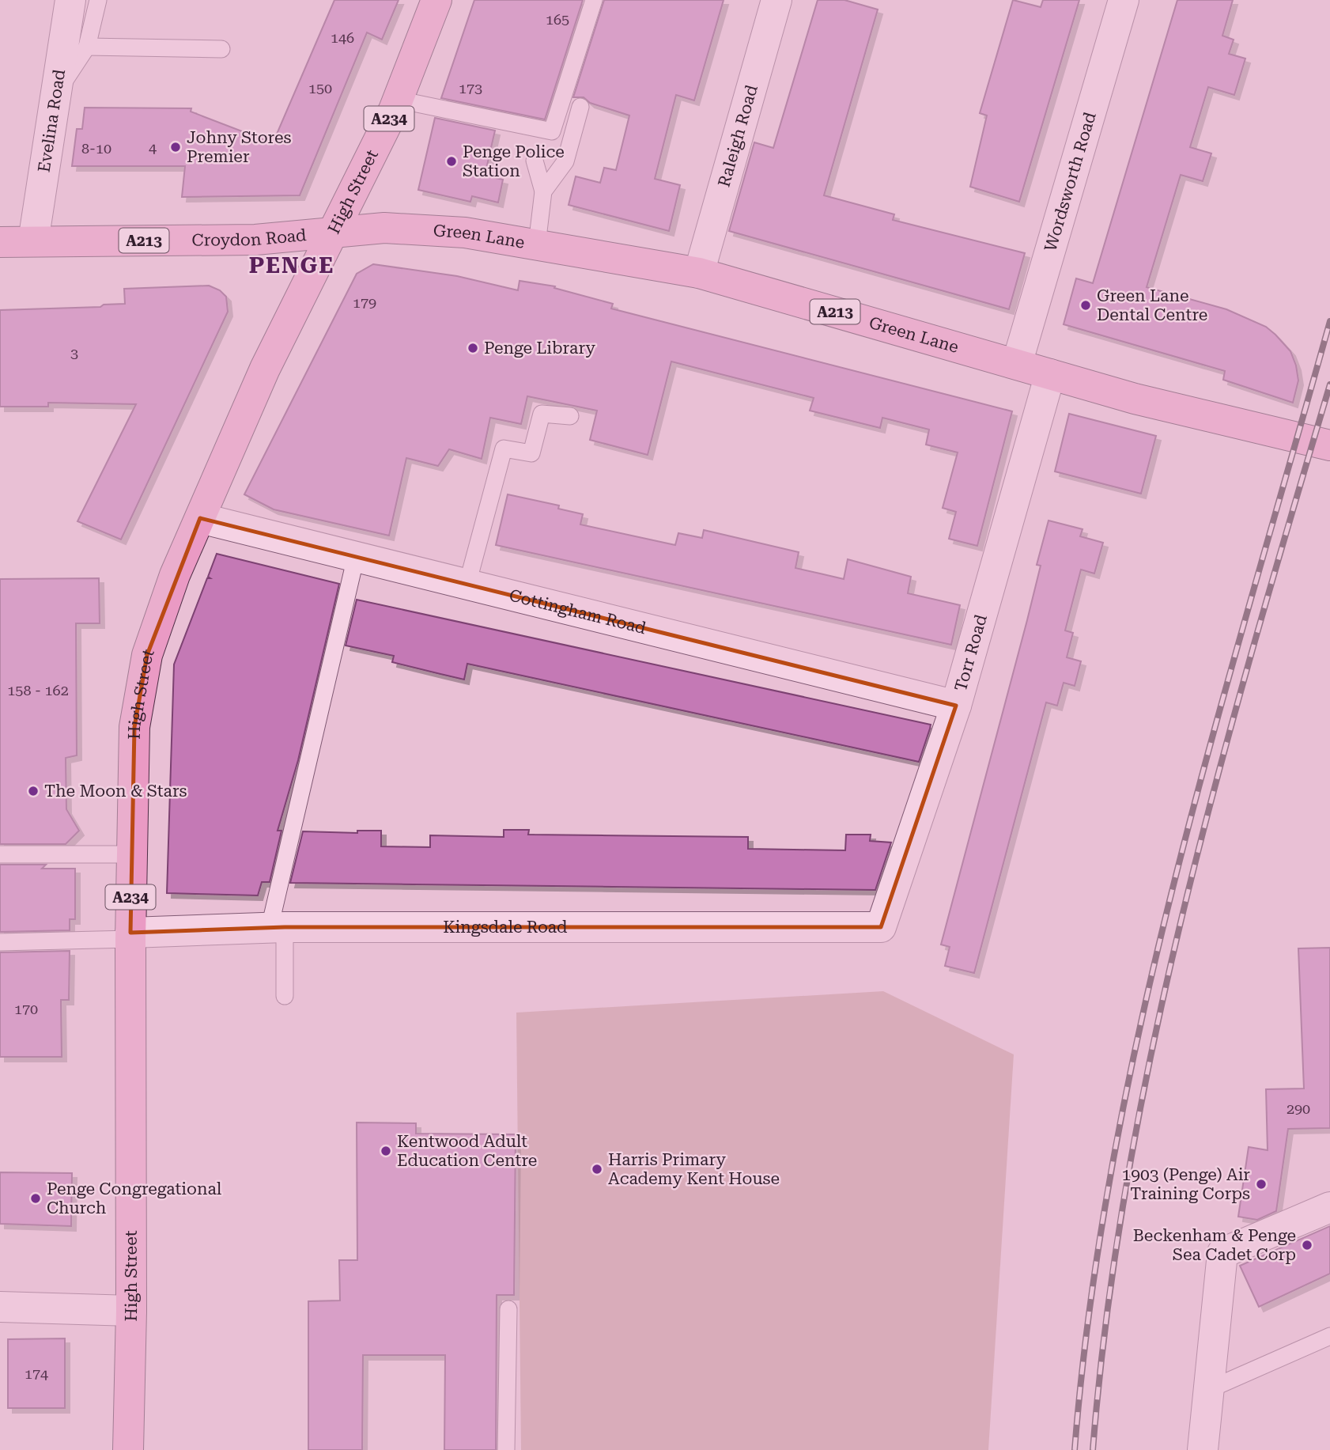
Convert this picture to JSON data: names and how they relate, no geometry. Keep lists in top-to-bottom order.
{
  "streets": {
    "main road": [
      "A234",
      "High Street",
      "Green Lane",
      "Croydon Road",
      "A213"
    ],
    "street": [
      "Evelina Road",
      "Raleigh Road",
      "Wordsworth Road",
      "Cottingham Road",
      "Torr Road",
      "Kingsdale Road"
    ]
  },
  "crossings": [
    ["Evelina Road", "Croydon Road"],
    ["Raleigh Road", "Green Lane"],
    ["Wordsworth Road", "Green Lane"],
    ["High Street", "Green Lane"],
    ["High Street", "Croydon Road"],
    ["High Street", "Cottingham Road"],
    ["High Street", "Kingsdale Road"],
    ["Green Lane", "Croydon Road"],
    ["Green Lane", "Torr Road"],
    ["Cottingham Road", "Torr Road"],
    ["Torr Road", "Kingsdale Road"]
  ],
  "districts": ["PENGE"],
  "places": [
    "Johny Stores Premier",
    "Penge Police Station",
    "Green Lane Dental Centre",
    "Penge Library",
    "The Moon & Stars",
    "Kentwood Adult Education Centre",
    "Harris Primary Academy Kent House",
    "1903 (Penge) Air Training Corps",
    "Penge Congregational Church",
    "Beckenham & Penge Sea Cadet Corp"
  ],
  "house_numbers": [
    "165",
    "146",
    "150",
    "173",
    "4",
    "8-10",
    "179",
    "3",
    "158 - 162",
    "170",
    "290",
    "174"
  ]
}
